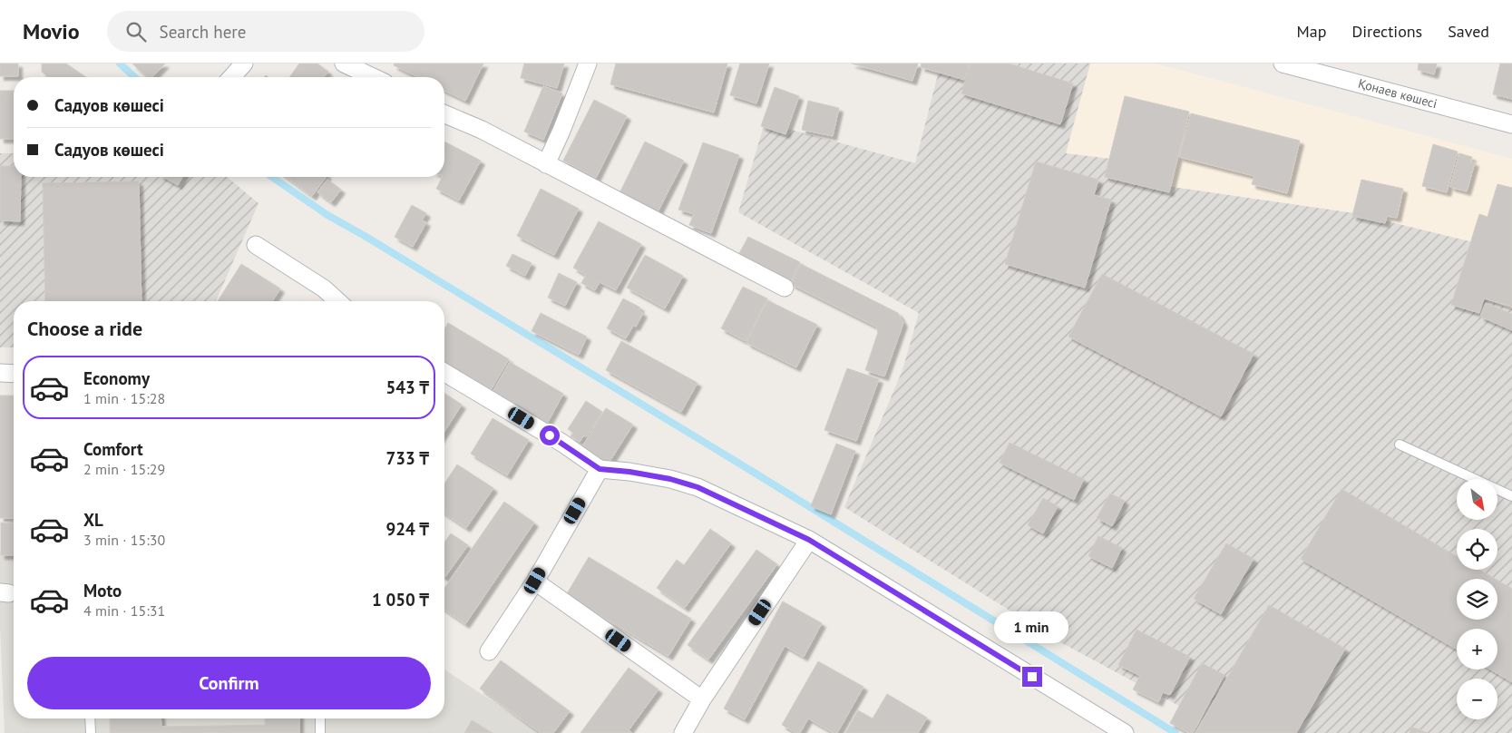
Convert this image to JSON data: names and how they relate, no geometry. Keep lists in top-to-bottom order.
{
  "streets": {
    "street": ["Қонаев көшесі"]
  },
  "north": "bottom right",
  "page": {
    "header": "Movio",
    "search": "Search here",
    "nav": ["Map", "Directions", "Saved"],
    "banner": ["Садуов көшесі", "Садуов көшесі"],
    "heading": "Choose a ride",
    "list": [
      {
        "name": "Economy",
        "note": "1 min · 15:28",
        "value": "543 ₸"
      },
      {
        "name": "Comfort",
        "note": "2 min · 15:29",
        "value": "733 ₸"
      },
      {
        "name": "XL",
        "note": "3 min · 15:30",
        "value": "924 ₸"
      },
      {
        "name": "Moto",
        "note": "4 min · 15:31",
        "value": "1 050 ₸"
      }
    ],
    "map_buttons": ["+", "−"],
    "bubble": "1 min",
    "buttons": "Confirm"
  }
}
